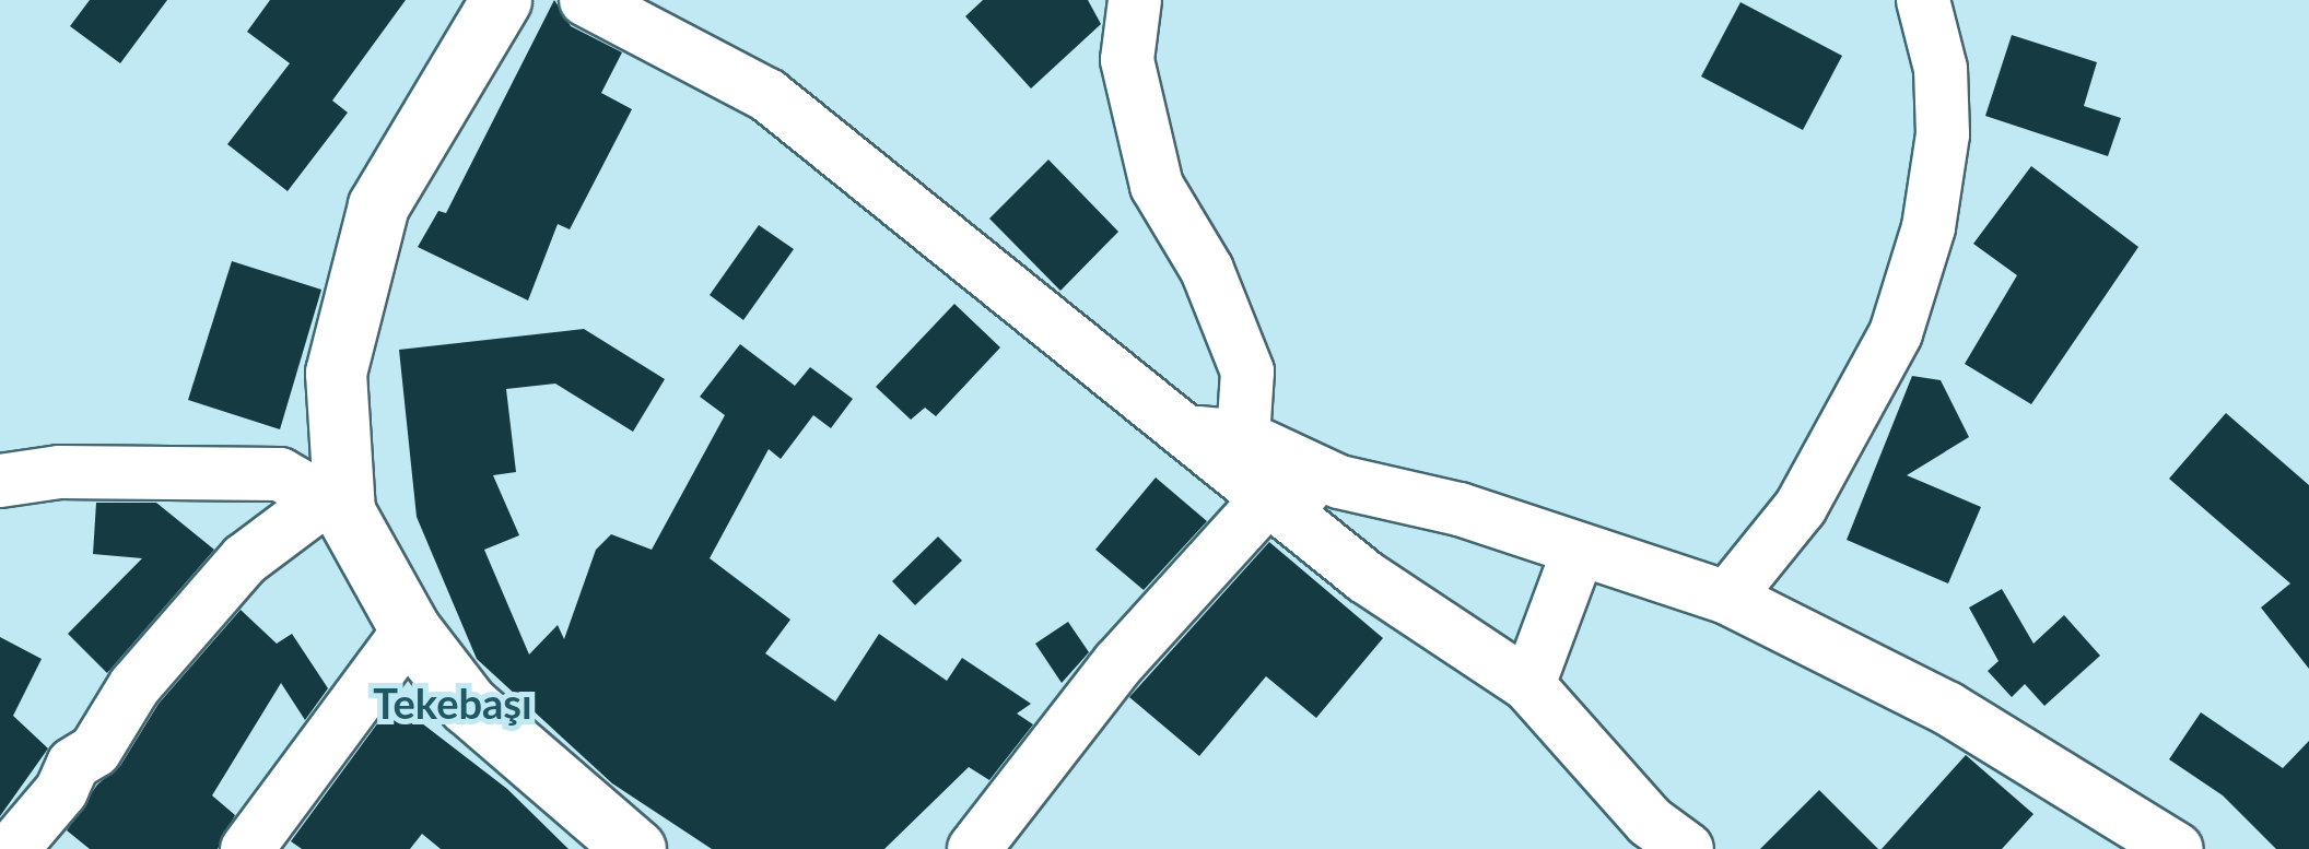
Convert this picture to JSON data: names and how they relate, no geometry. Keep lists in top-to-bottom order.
{
  "districts": ["Tekebaşı"]
}
